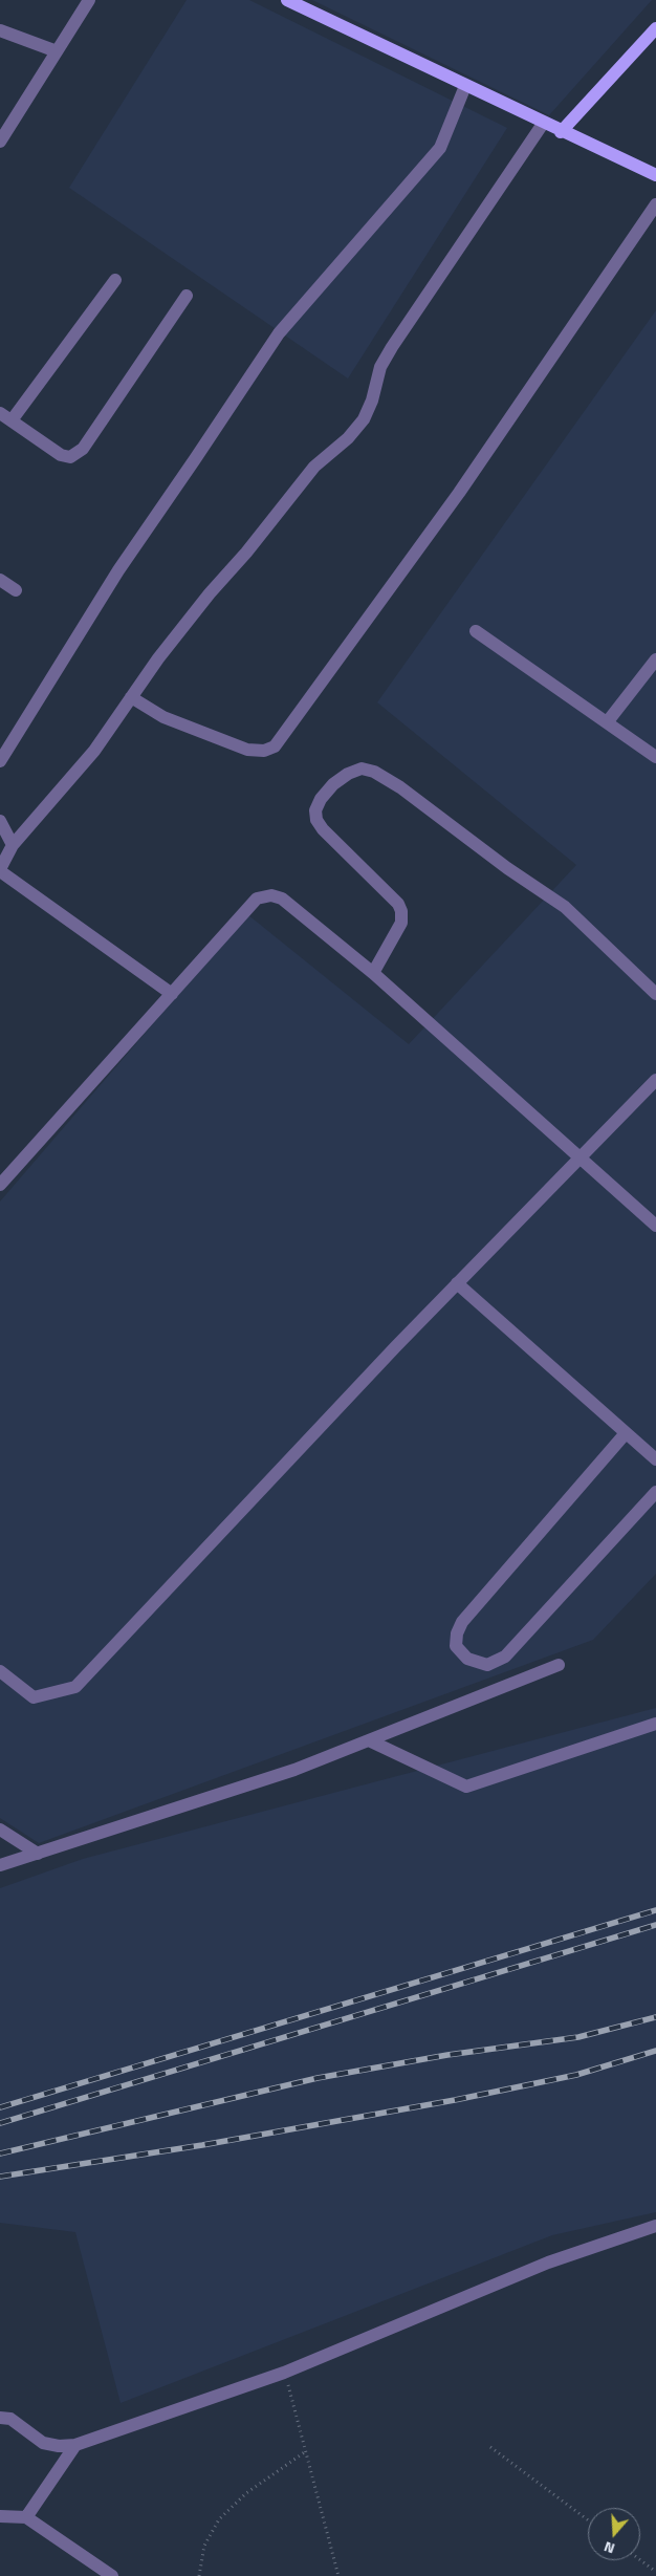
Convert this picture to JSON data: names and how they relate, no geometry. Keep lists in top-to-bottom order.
{
  "north": "bottom"
}
